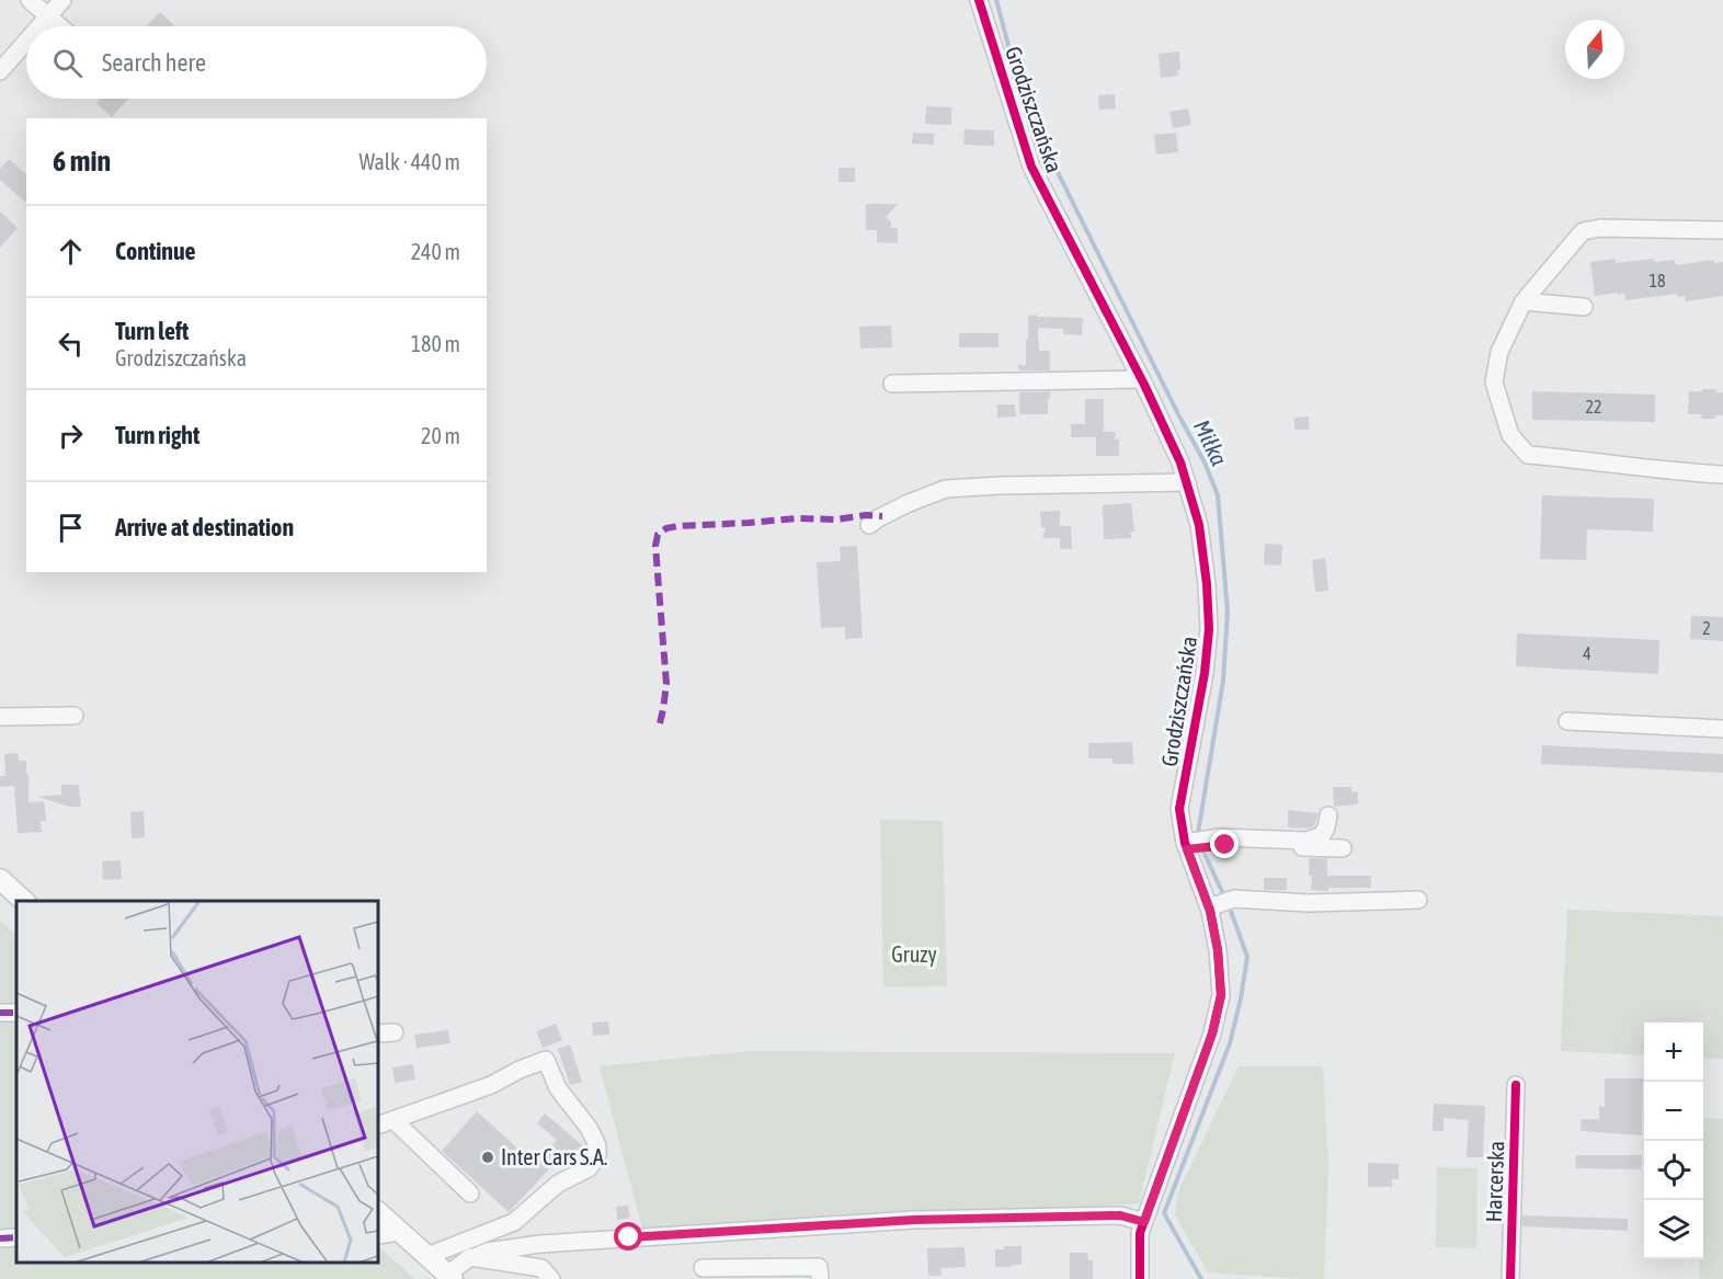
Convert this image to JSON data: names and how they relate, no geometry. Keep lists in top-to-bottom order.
{
  "streets": {
    "street": ["Grodziszczańska", "Harcerska"]
  },
  "water": ["Miłka"],
  "parks": ["Gruzy"],
  "places": ["Inter Cars S.A."],
  "house_numbers": [
    "18",
    "22",
    "2",
    "4"
  ],
  "north": "top",
  "page": {
    "search": "Search here",
    "heading": ["6 min", "Walk · 440 m"],
    "list": [
      ["Continue", "240 m"],
      ["Turn left", "Grodziszczańska", "180 m"],
      ["Turn right", "20 m"],
      "Arrive at destination"
    ],
    "map_buttons": ["+", "−"]
  }
}
